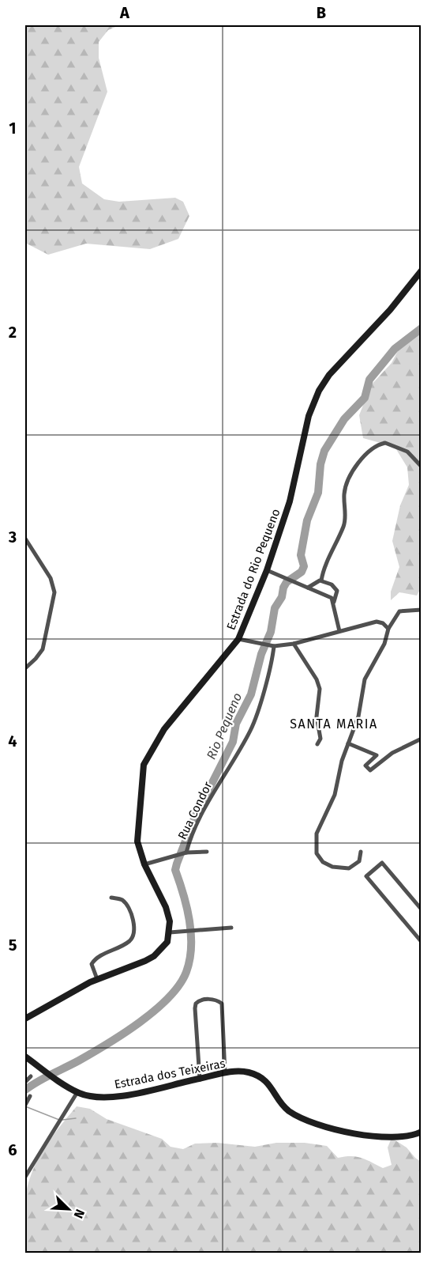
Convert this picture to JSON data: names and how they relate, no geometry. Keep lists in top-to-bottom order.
{
  "streets": {
    "street": ["Estrada do Rio Pequeno", "Rua Condor", "Estrada dos Teixeiras"]
  },
  "districts": ["SANTA MARIA"],
  "water": ["Rio Pequeno"],
  "north": "bottom right",
  "grid": {
    "columns": ["A", "B"],
    "rows": [
      "1",
      "2",
      "3",
      "4",
      "5",
      "6"
    ]
  }
}
